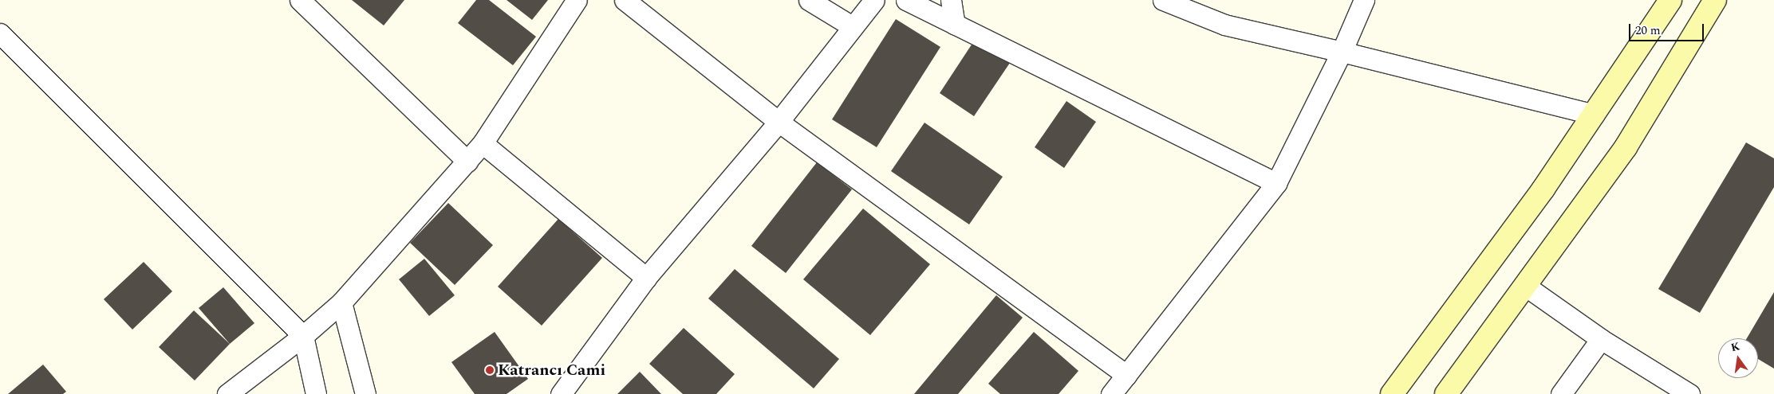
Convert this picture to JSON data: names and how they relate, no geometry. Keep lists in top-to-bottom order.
{
  "places": ["Katrancı Cami"],
  "scale_bar": "20 m",
  "north": "top"
}
